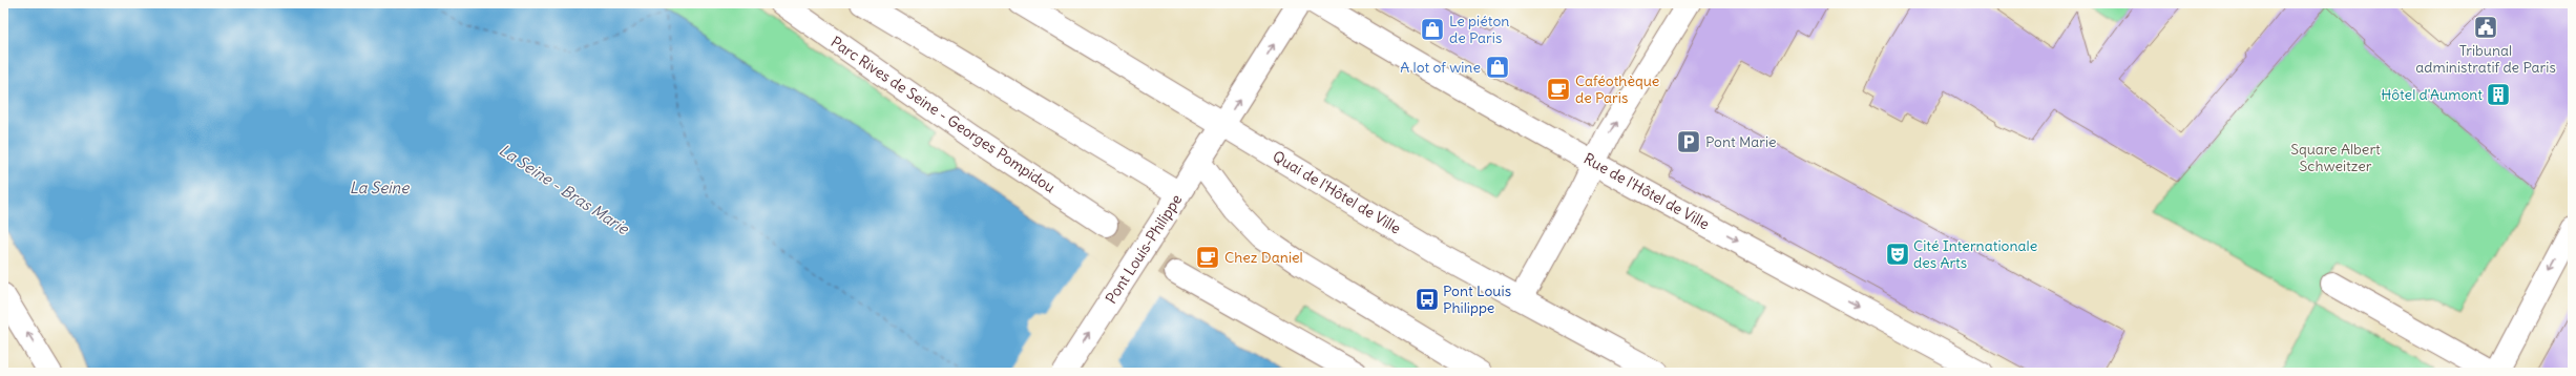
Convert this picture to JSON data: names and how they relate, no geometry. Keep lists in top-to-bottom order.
{
  "streets": {
    "street": [
      "Parc Rives de Seine - Georges Pompidou",
      "Rue de l'Hôtel de Ville",
      "Quai de l'Hôtel de Ville",
      "Pont Louis-Philippe"
    ]
  },
  "crossings": [
    ["Quai de l'Hôtel de Ville", "Pont Louis-Philippe"]
  ],
  "one_way": ["Rue de l'Hôtel de Ville", "Pont Louis-Philippe"],
  "water": ["La Seine", "La Seine - Bras Marie"],
  "parks": ["Square Albert Schweitzer"],
  "places": {
    "public building": ["Tribunal administratif de Paris"],
    "shop": ["Le piéton de Paris", "A lot of wine"],
    "cafe": ["Caféothèque de Paris", "Chez Daniel"],
    "building": ["Hôtel d'Aumont"],
    "parking": ["Pont Marie"],
    "theatre": ["Cité Internationale des Arts"],
    "bus stop": ["Pont Louis Philippe"]
  }
}
